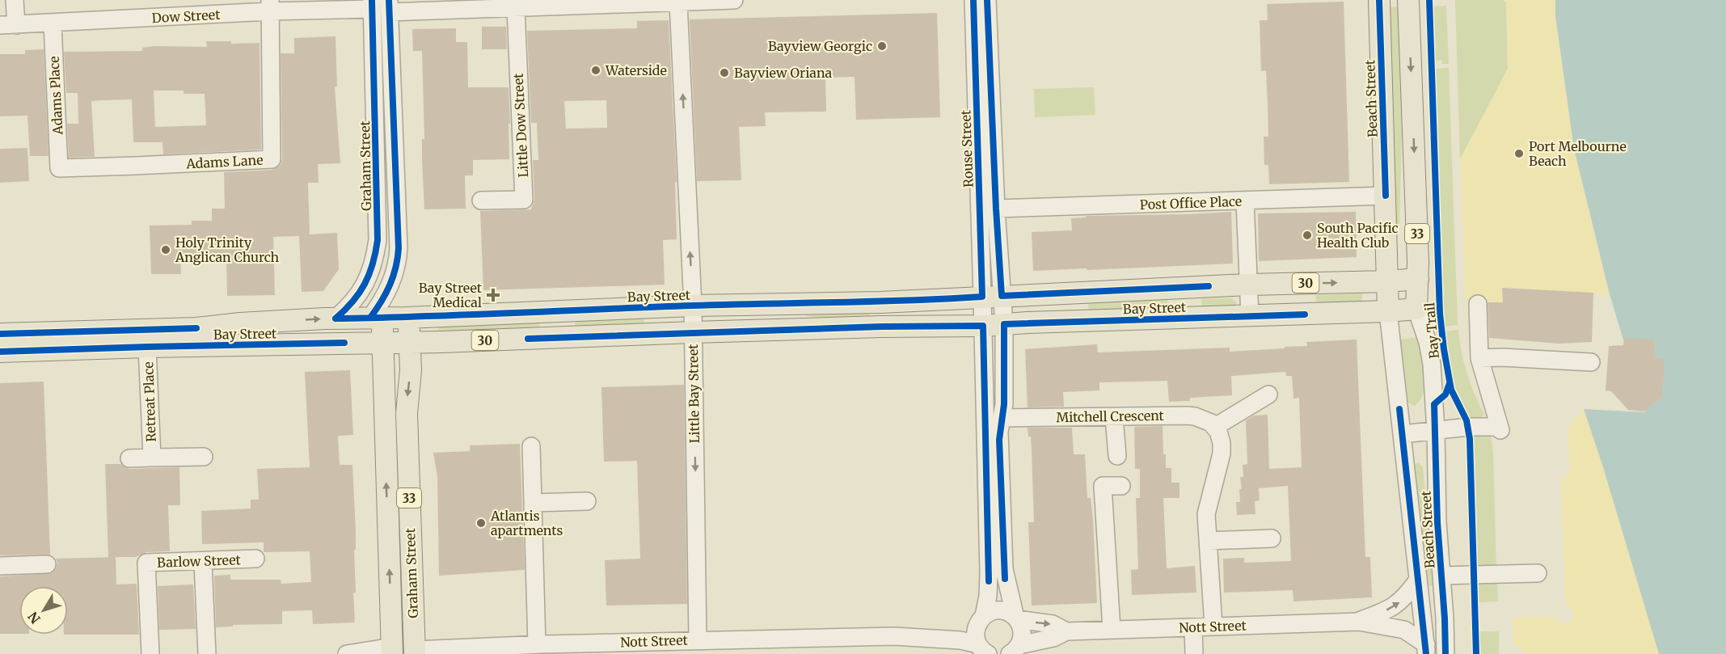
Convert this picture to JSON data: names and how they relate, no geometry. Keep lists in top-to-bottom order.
{
  "streets": {
    "main road": [
      "Beach Street",
      "Graham Street",
      "33",
      "30",
      "Bay Street"
    ],
    "street": [
      "Dow Street",
      "Adams Place",
      "Little Dow Street",
      "Rouse Street",
      "Adams Lane",
      "Post Office Place",
      "Little Bay Street",
      "Retreat Place",
      "Mitchell Crescent",
      "Barlow Street",
      "Nott Street"
    ],
    "cycle path": ["Bay Trail"]
  },
  "crossings": [
    ["Dow Street", "Adams Place"],
    ["Dow Street", "Adams Lane"],
    ["Dow Street", "Graham Street"],
    ["Adams Place", "Adams Lane"],
    ["Beach Street", "Post Office Place"],
    ["Beach Street", "Bay Street"],
    ["Beach Street", "Nott Street"],
    ["Rouse Street", "Post Office Place"],
    ["Rouse Street", "Bay Street"],
    ["Rouse Street", "Mitchell Crescent"],
    ["Rouse Street", "Nott Street"],
    ["Graham Street", "Bay Street"],
    ["Graham Street", "Nott Street"],
    ["Bay Street", "Little Bay Street"],
    ["Bay Street", "Retreat Place"],
    ["Little Bay Street", "Nott Street"]
  ],
  "places": {
    "other": [
      "Bayview Georgic",
      "Waterside",
      "Bayview Oriana",
      "Port Melbourne Beach",
      "South Pacific Health Club",
      "Holy Trinity Anglican Church",
      "Atlantis apartments"
    ],
    "health": ["Bay Street Medical"]
  },
  "north": "bottom left"
}
